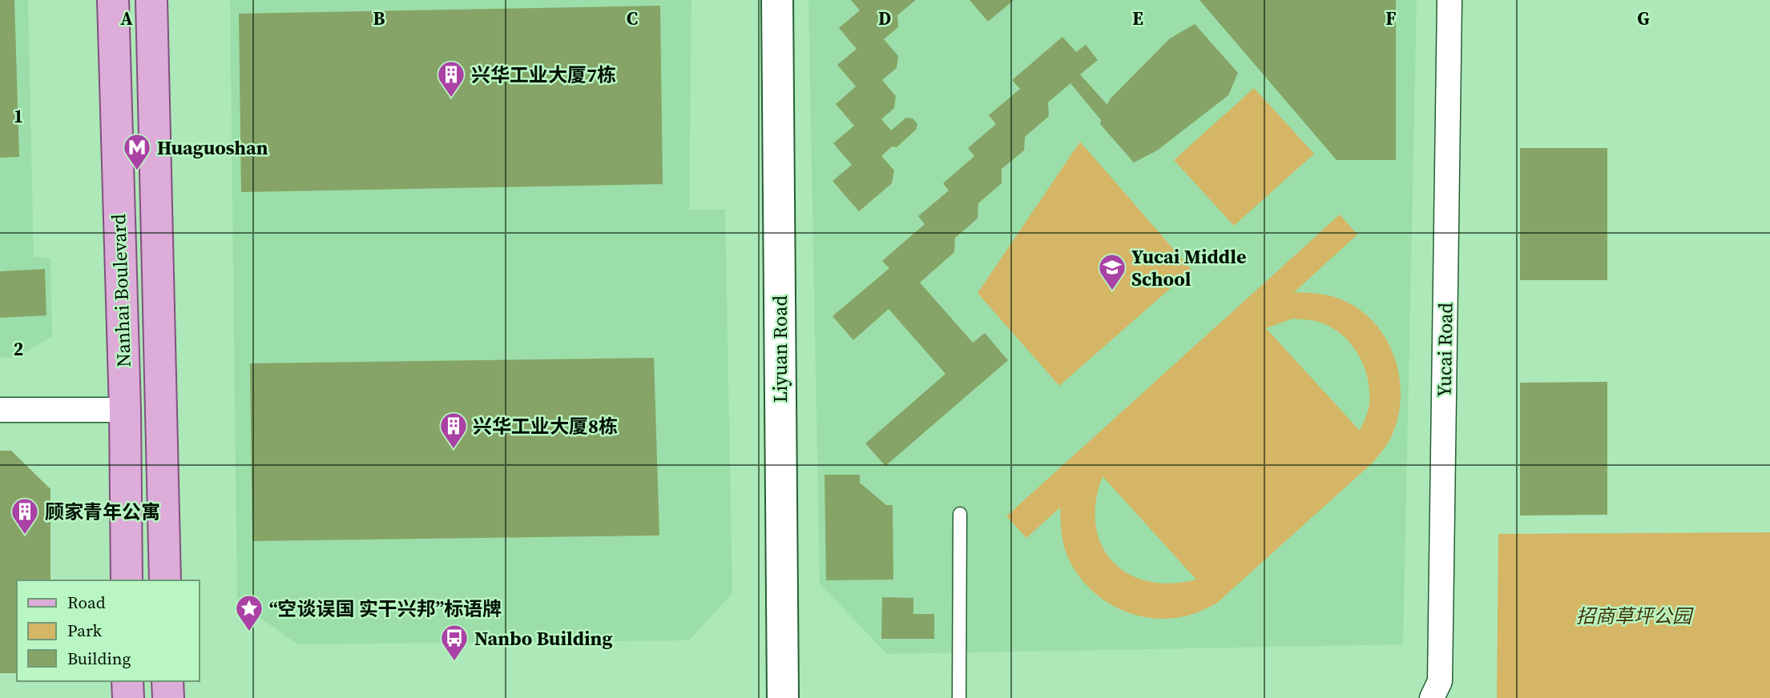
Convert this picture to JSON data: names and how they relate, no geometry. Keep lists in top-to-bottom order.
{
  "streets": {
    "main road": ["Nanhai Boulevard"],
    "street": ["Liyuan Road", "Yucai Road"]
  },
  "parks": ["招商草坪公园"],
  "places": {
    "building": ["兴华工业大厦7栋", "兴华工业大厦8栋", "顾家青年公寓"],
    "metro station": ["Huaguoshan"],
    "school or university": ["Yucai Middle School"],
    "place": ["“空谈误国 实干兴邦”标语牌"],
    "bus stop": ["Nanbo Building"]
  },
  "legend": ["Road", "Park", "Building"],
  "grid": {
    "columns": [
      "A",
      "B",
      "C",
      "D",
      "E",
      "F",
      "G"
    ],
    "rows": ["1", "2"]
  }
}
